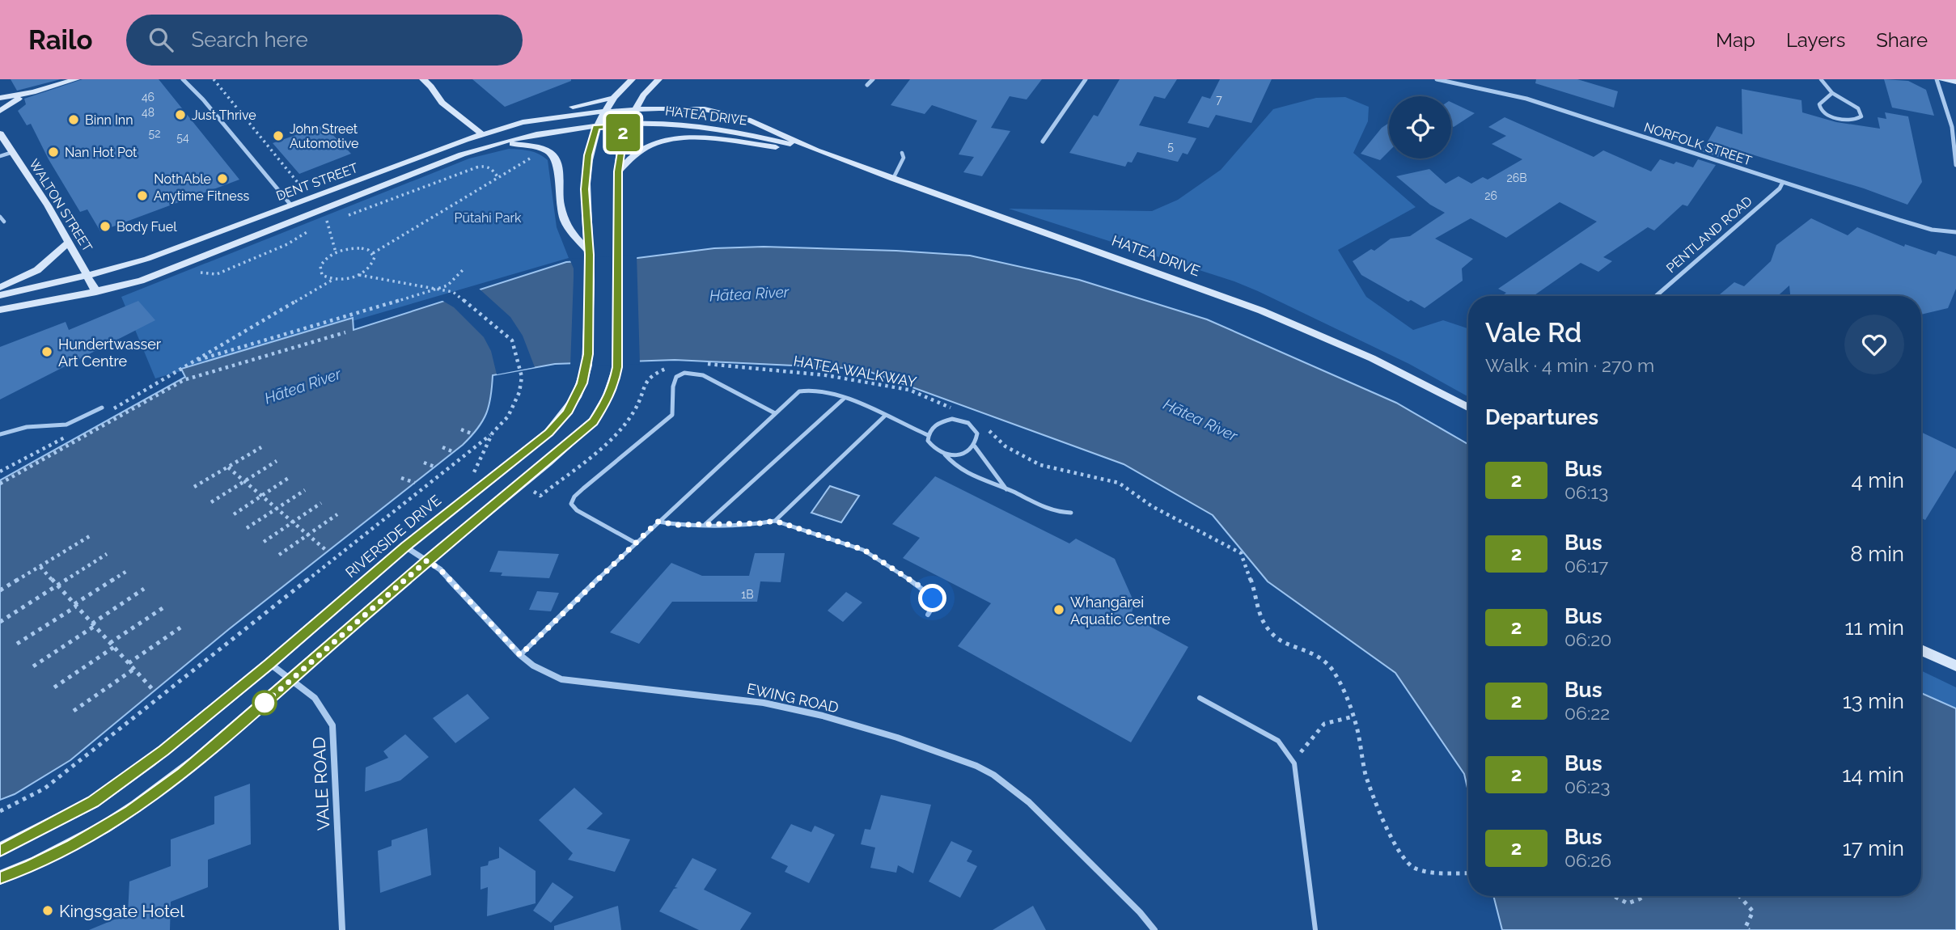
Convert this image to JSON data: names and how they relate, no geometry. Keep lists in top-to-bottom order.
{
  "streets": {
    "main road": [
      "HATEA DRIVE",
      "DENT STREET",
      "WALTON STREET",
      "RIVERSIDE DRIVE"
    ],
    "street": [
      "NORFOLK STREET",
      "PENTLAND ROAD",
      "EWING ROAD",
      "VALE ROAD"
    ],
    "path": ["HATEA WALKWAY"]
  },
  "crossings": [
    ["HATEA DRIVE", "DENT STREET"],
    ["HATEA DRIVE", "RIVERSIDE DRIVE"],
    ["NORFOLK STREET", "PENTLAND ROAD"],
    ["DENT STREET", "WALTON STREET"],
    ["DENT STREET", "RIVERSIDE DRIVE"],
    ["RIVERSIDE DRIVE", "EWING ROAD"],
    ["RIVERSIDE DRIVE", "VALE ROAD"]
  ],
  "water": ["Hātea River"],
  "parks": ["Pūtahi Park"],
  "places": [
    "Just Thrive",
    "Binn Inn",
    "John Street Automotive",
    "Nan Hot Pot",
    "NothAble",
    "Anytime Fitness",
    "Body Fuel",
    "Hundertwasser Art Centre",
    "Whangārei Aquatic Centre",
    "Kingsgate Hotel"
  ],
  "lines": ["bus line 2"],
  "house_numbers": [
    "46",
    "7",
    "48",
    "52",
    "54",
    "5",
    "26B",
    "26",
    "1B"
  ],
  "page": {
    "header": "Railo",
    "search": "Search here",
    "nav": ["Map", "Layers", "Share"],
    "on_map": "2",
    "heading": [
      ["Vale Rd", "Walk · 4 min · 270 m"],
      "Departures"
    ],
    "list": [
      {
        "mark": "2",
        "name": "Bus",
        "note": "06:13",
        "value": "4 min"
      },
      {
        "mark": "2",
        "name": "Bus",
        "note": "06:17",
        "value": "8 min"
      },
      {
        "mark": "2",
        "name": "Bus",
        "note": "06:20",
        "value": "11 min"
      },
      {
        "mark": "2",
        "name": "Bus",
        "note": "06:22",
        "value": "13 min"
      },
      {
        "mark": "2",
        "name": "Bus",
        "note": "06:23",
        "value": "14 min"
      },
      {
        "mark": "2",
        "name": "Bus",
        "note": "06:26",
        "value": "17 min"
      }
    ]
  }
}
